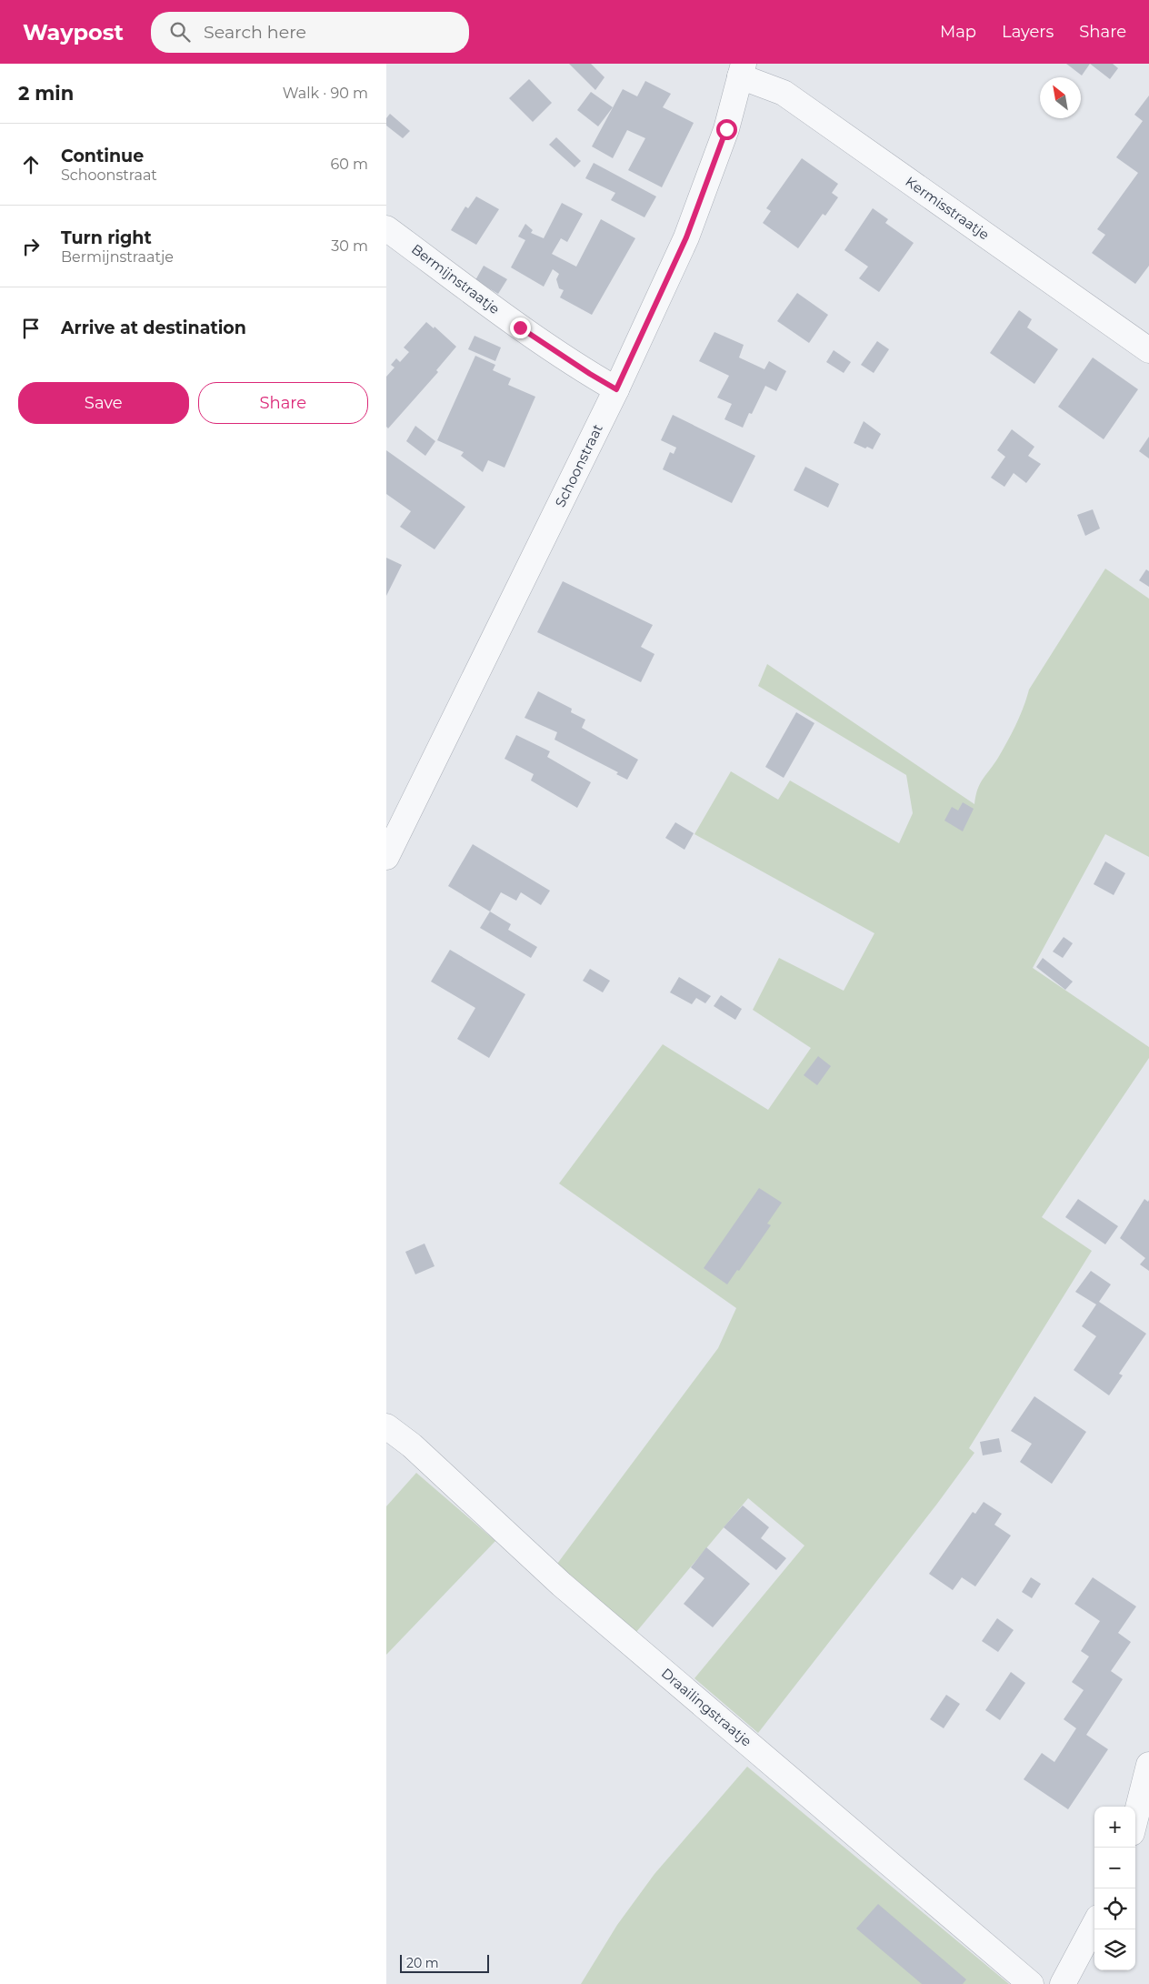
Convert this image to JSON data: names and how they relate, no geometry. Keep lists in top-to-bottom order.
{
  "streets": {
    "street": [
      "Kermisstraatje",
      "Bermijnstraatje",
      "Schoonstraat",
      "Draailingstraatje"
    ]
  },
  "crossings": [
    ["Kermisstraatje", "Schoonstraat"],
    ["Bermijnstraatje", "Schoonstraat"]
  ],
  "scale_bar": "20 m",
  "north": "top left",
  "page": {
    "header": "Waypost",
    "search": "Search here",
    "nav": ["Map", "Layers", "Share"],
    "heading": ["2 min", "Walk · 90 m"],
    "list": [
      ["Continue", "Schoonstraat", "60 m"],
      ["Turn right", "Bermijnstraatje", "30 m"],
      "Arrive at destination"
    ],
    "buttons": ["Save", "Share"],
    "map_buttons": ["+", "−"],
    "scale": "20 m"
  }
}
